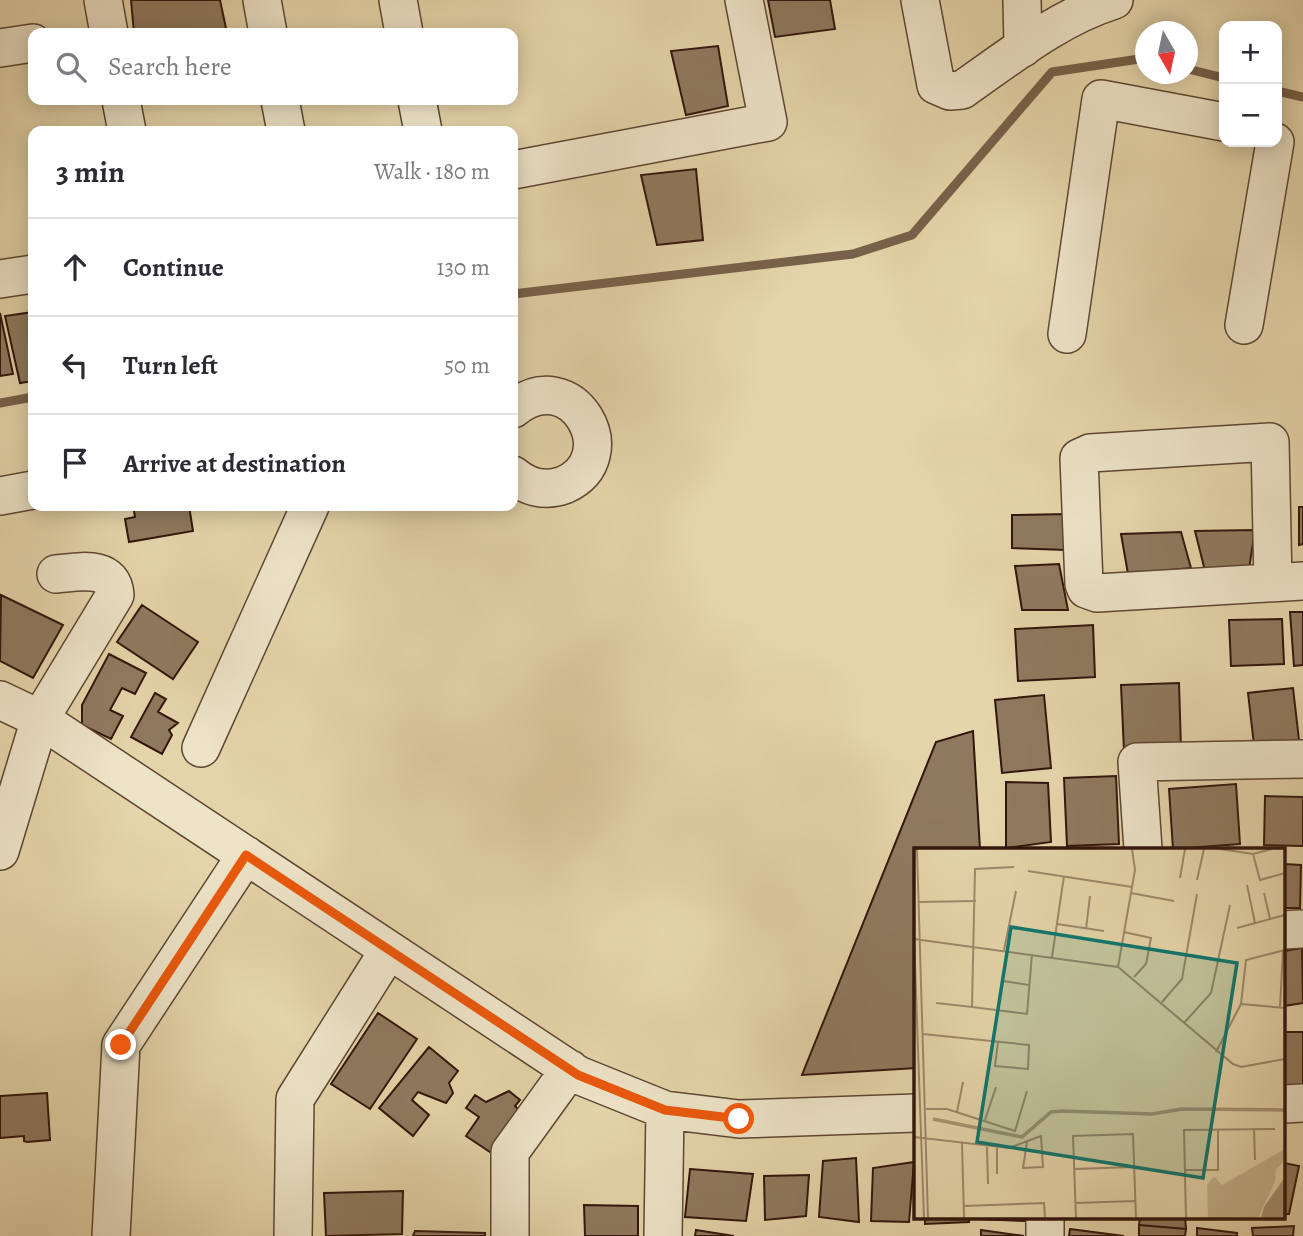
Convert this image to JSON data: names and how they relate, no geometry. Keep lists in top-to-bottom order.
{
  "north": "bottom",
  "page": {
    "map_buttons": ["+", "−"],
    "search": "Search here",
    "heading": ["3 min", "Walk · 180 m"],
    "list": [
      ["Continue", "130 m"],
      ["Turn left", "50 m"],
      "Arrive at destination"
    ]
  }
}
